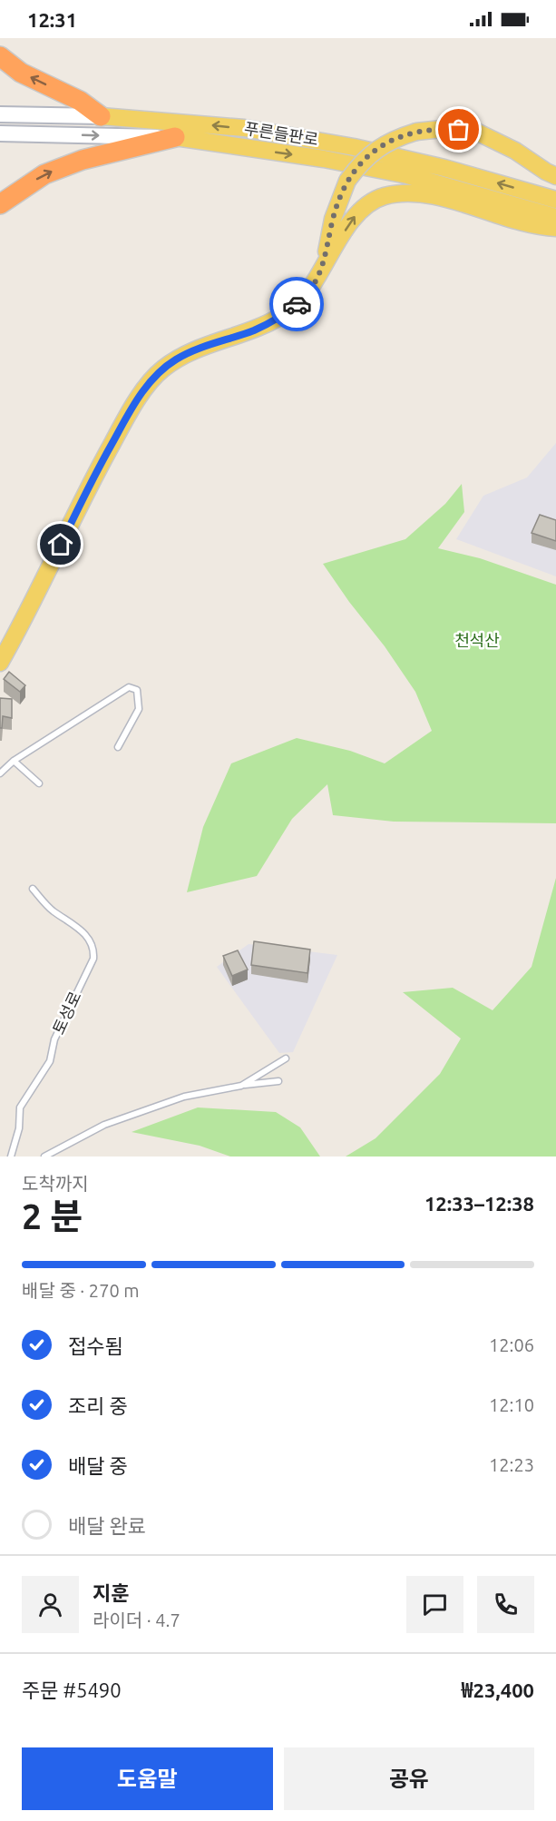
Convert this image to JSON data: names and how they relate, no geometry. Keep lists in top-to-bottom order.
{
  "streets": {
    "main road": ["푸른들판로"],
    "lane": ["토성로"]
  },
  "parks": ["천석산"],
  "page": {
    "status": "12:31",
    "heading": ["2 분", "도착까지", "12:33–12:38"],
    "panel": [
      "지훈",
      "라이더 · 4.7",
      "주문 #5490",
      "₩23,400"
    ],
    "bar": "배달 중 · 270 m",
    "list": [
      ["접수됨", "12:06"],
      ["조리 중", "12:10"],
      ["배달 중", "12:23"],
      "배달 완료"
    ],
    "buttons": ["도움말", "공유"]
  }
}
